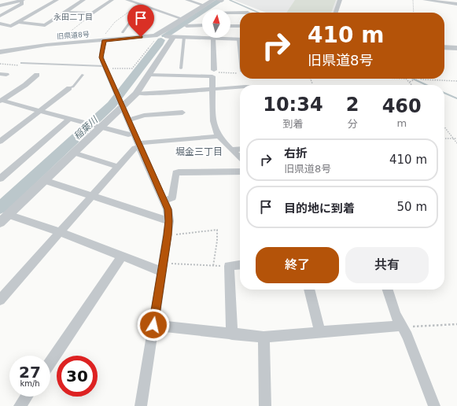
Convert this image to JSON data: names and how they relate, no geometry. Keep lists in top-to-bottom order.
{
  "streets": {
    "street": ["旧県道8号"]
  },
  "districts": ["永田二丁目", "堀金三丁目"],
  "water": ["稲葉川"],
  "north": "top",
  "page": {
    "turn": ["410 m", "旧県道8号"],
    "eta": [
      "10:34",
      "到着",
      "2",
      "分",
      "460",
      "m"
    ],
    "list": [
      {
        "name": "右折",
        "note": "旧県道8号",
        "value": "410 m"
      },
      {
        "name": "目的地に到着",
        "value": "50 m"
      }
    ],
    "buttons": ["終了", "共有"],
    "speed": "27 km/h",
    "limit": "30"
  }
}
